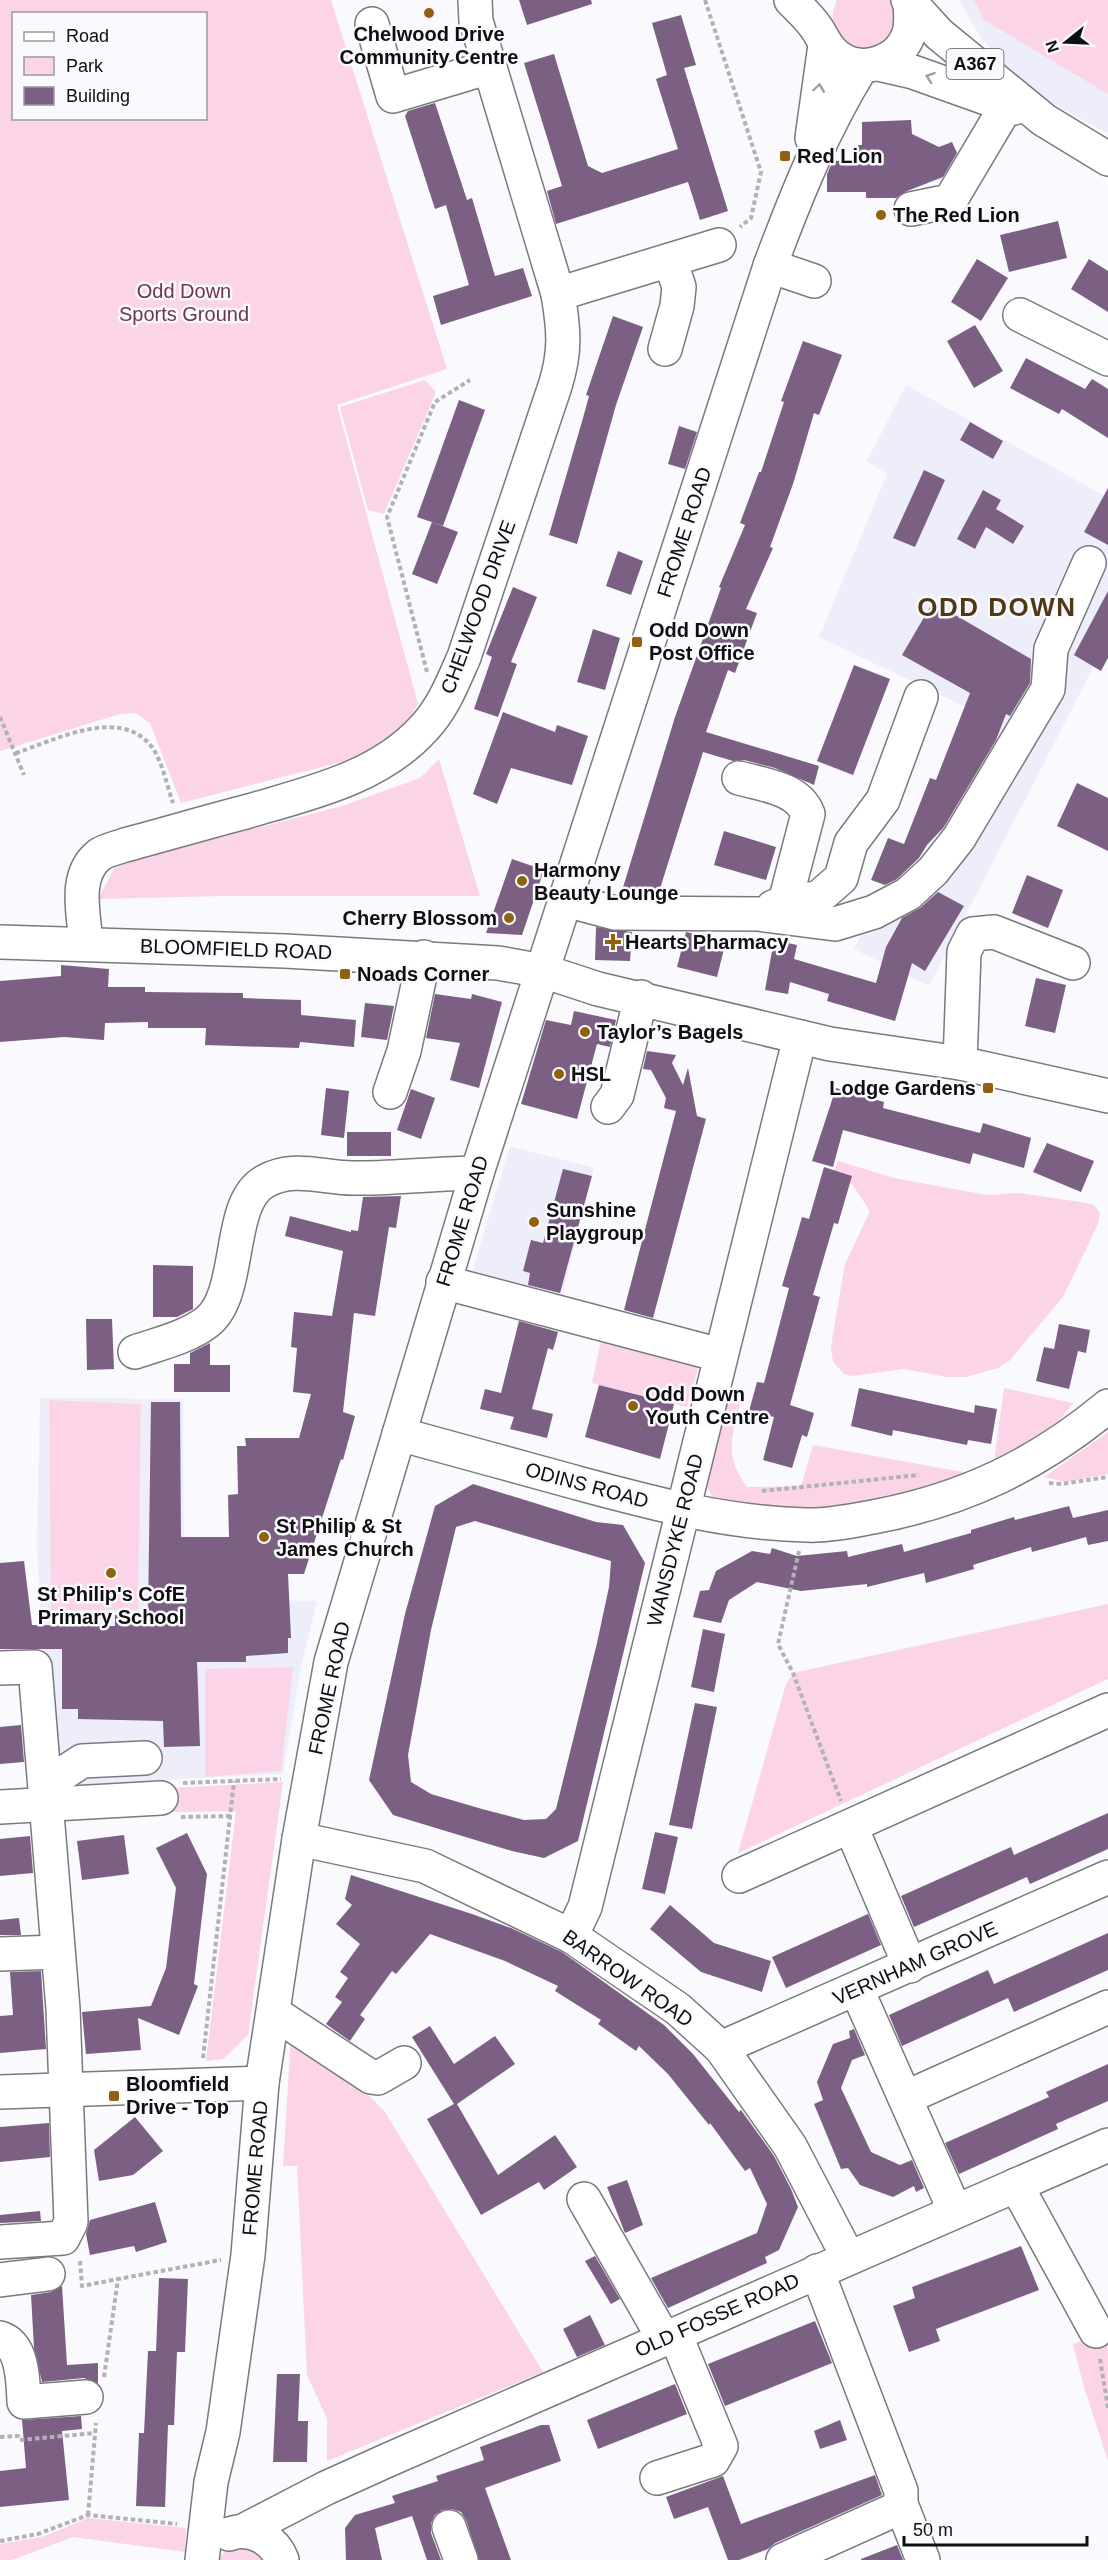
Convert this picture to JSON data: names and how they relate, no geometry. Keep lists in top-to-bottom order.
{
  "streets": {
    "street": [
      "A367",
      "FROME ROAD",
      "CHELWOOD DRIVE",
      "BLOOMFIELD ROAD",
      "ODINS ROAD",
      "WANSDYKE ROAD",
      "VERNHAM GROVE",
      "BARROW ROAD",
      "OLD FOSSE ROAD"
    ]
  },
  "crossings": [
    ["A367", "FROME ROAD"],
    ["FROME ROAD", "BLOOMFIELD ROAD"],
    ["FROME ROAD", "ODINS ROAD"],
    ["FROME ROAD", "BARROW ROAD"],
    ["FROME ROAD", "OLD FOSSE ROAD"],
    ["CHELWOOD DRIVE", "BLOOMFIELD ROAD"],
    ["BLOOMFIELD ROAD", "WANSDYKE ROAD"],
    ["ODINS ROAD", "WANSDYKE ROAD"],
    ["WANSDYKE ROAD", "BARROW ROAD"],
    ["VERNHAM GROVE", "BARROW ROAD"],
    ["BARROW ROAD", "OLD FOSSE ROAD"]
  ],
  "districts": ["ODD DOWN"],
  "parks": ["Odd Down Sports Ground"],
  "places": {
    "other": [
      "Chelwood Drive Community Centre",
      "The Red Lion",
      "Harmony Beauty Lounge",
      "Cherry Blossom",
      "Taylor’s Bagels",
      "HSL",
      "Sunshine Playgroup",
      "Odd Down Youth Centre",
      "St Philip & St James Church",
      "St Philip's CofE Primary School"
    ],
    "transit": [
      "Red Lion",
      "Odd Down Post Office",
      "Noads Corner",
      "Lodge Gardens",
      "Bloomfield Drive - Top"
    ],
    "health": ["Hearts Pharmacy"]
  },
  "legend": ["Road", "Park", "Building"],
  "scale_bar": "50 m",
  "north": "left"
}
